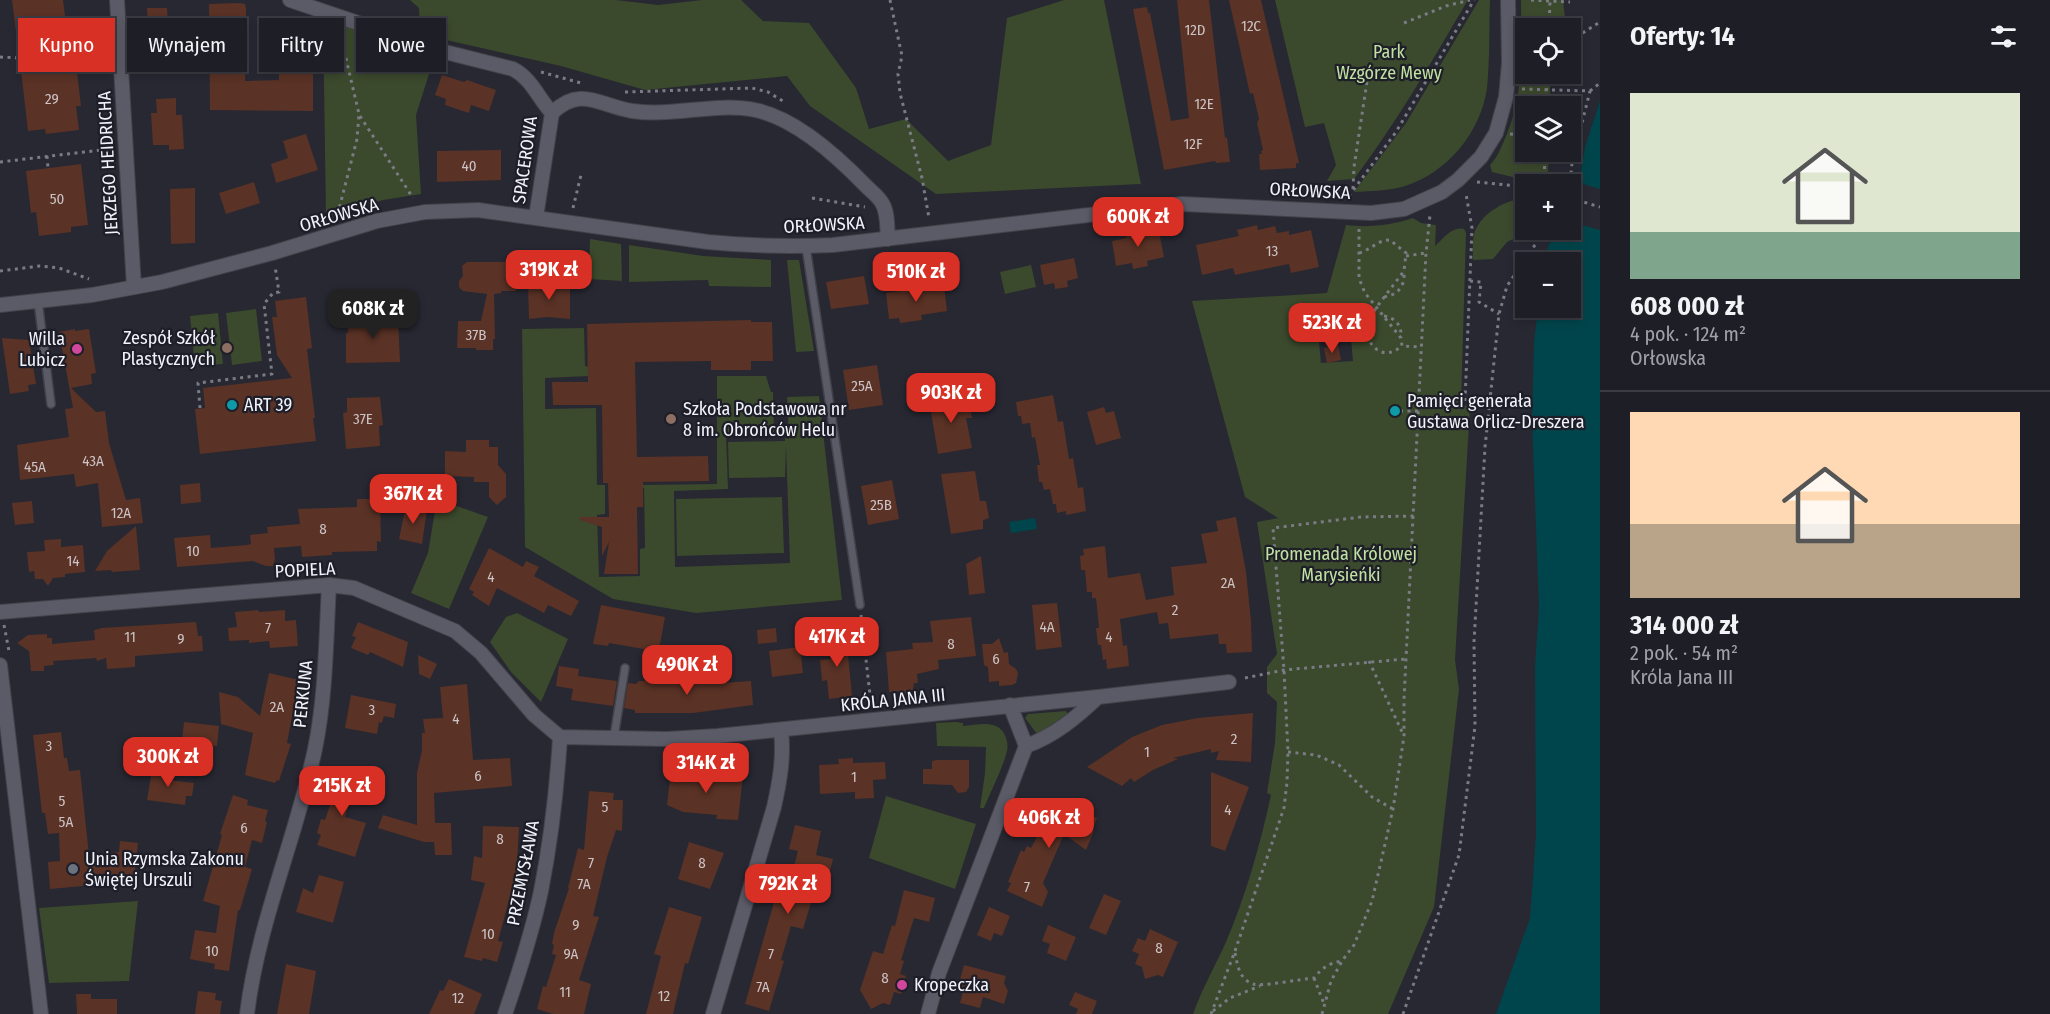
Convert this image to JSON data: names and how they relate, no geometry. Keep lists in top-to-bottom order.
{
  "streets": {
    "street": [
      "SPACEROWA",
      "JERZEGO HEIDRICHA",
      "ORŁOWSKA",
      "POPIELA",
      "PERKUNA",
      "KRÓLA JANA III",
      "PRZEMYSŁAWA"
    ]
  },
  "crossings": [
    ["SPACEROWA", "ORŁOWSKA"],
    ["JERZEGO HEIDRICHA", "ORŁOWSKA"],
    ["POPIELA", "PERKUNA"],
    ["POPIELA", "KRÓLA JANA III"],
    ["POPIELA", "PRZEMYSŁAWA"],
    ["KRÓLA JANA III", "PRZEMYSŁAWA"]
  ],
  "parks": ["Park Wzgórze Mewy", "Promenada Królowej Marysieńki"],
  "places": [
    "Zespół Szkół Plastycznych",
    "Willa Lubicz",
    "ART 39",
    "Pamięci generała Gustawa Orlicz-Dreszera",
    "Szkoła Podstawowa nr 8 im. Obrońców Helu",
    "Unia Rzymska Zakonu Świętej Urszuli",
    "Kropeczka"
  ],
  "house_numbers": [
    "12C",
    "12D",
    "29",
    "12E",
    "12F",
    "40",
    "50",
    "13",
    "37B",
    "25A",
    "37E",
    "43A",
    "45A",
    "25B",
    "12A",
    "8",
    "10",
    "14",
    "4",
    "2A",
    "2",
    "4A",
    "7",
    "11",
    "4",
    "9",
    "8",
    "6",
    "2A",
    "3",
    "4",
    "2",
    "3",
    "1",
    "6",
    "1",
    "5",
    "5",
    "4",
    "5A",
    "6",
    "8",
    "7",
    "8",
    "7A",
    "7",
    "9",
    "10",
    "8",
    "10",
    "9A",
    "7",
    "8",
    "7A",
    "11",
    "12",
    "12"
  ],
  "page": {
    "heading": "Oferty: 14",
    "map_buttons": ["+", "−"],
    "chip": [
      "Kupno",
      "Wynajem",
      "Filtry",
      "Nowe"
    ],
    "list": [
      {
        "name": "608 000 zł",
        "note": "4 pok. · 124 m² · Orłowska"
      },
      {
        "name": "314 000 zł",
        "note": "2 pok. · 54 m² · Króla Jana III"
      }
    ],
    "price": [
      "600K zł",
      "319K zł",
      "510K zł",
      "608K zł",
      "523K zł",
      "903K zł",
      "367K zł",
      "417K zł",
      "490K zł",
      "300K zł",
      "314K zł",
      "215K zł",
      "406K zł",
      "792K zł"
    ]
  }
}
